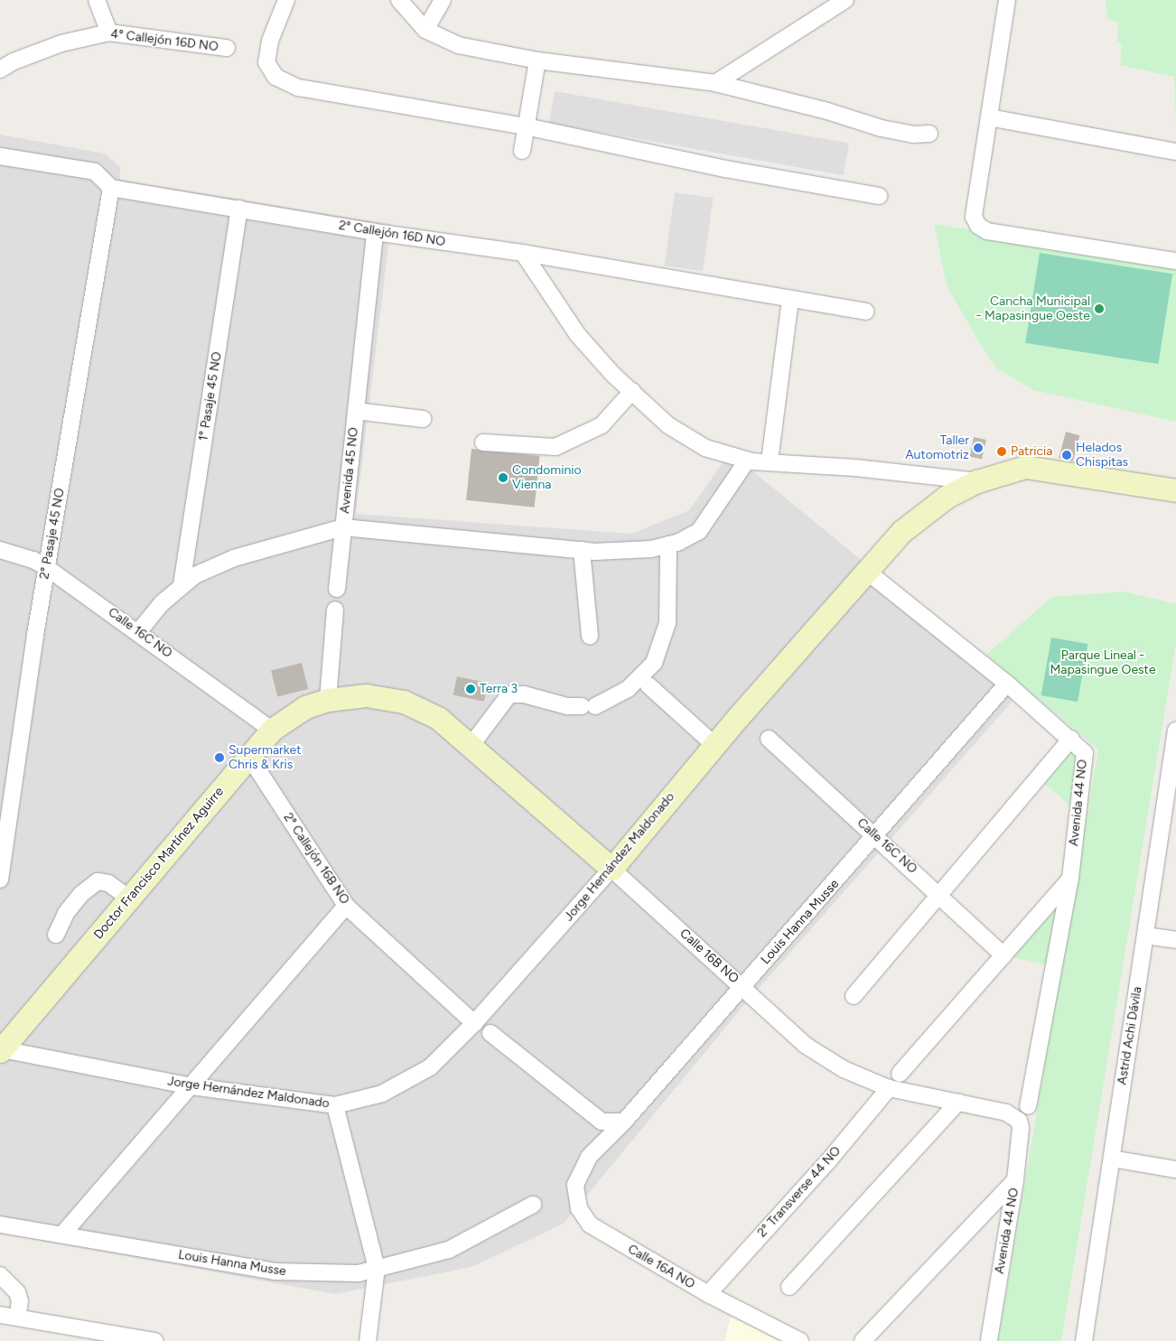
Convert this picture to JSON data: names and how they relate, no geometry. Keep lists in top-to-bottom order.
{
  "streets": {
    "street": [
      "4° Callejón 16D NO",
      "2° Callejón 16D NO",
      "1° Pasaje 45 NO",
      "Avenida 45 NO",
      "2° Pasaje 45 NO",
      "Calle 16C NO",
      "Avenida 44 NO",
      "Jorge Hernández Maldonado",
      "2° Callejón 16B NO",
      "Doctor Francisco Martínez Aguirre",
      "Louis Hanna Musse",
      "Calle 16B NO",
      "Astrid Achi Dávila",
      "2° Transverse 44 NO",
      "Calle 16A NO"
    ]
  },
  "crossings": [
    ["2° Callejón 16D NO", "1° Pasaje 45 NO"],
    ["2° Callejón 16D NO", "Avenida 45 NO"],
    ["2° Callejón 16D NO", "2° Pasaje 45 NO"],
    ["1° Pasaje 45 NO", "Avenida 45 NO"],
    ["Avenida 45 NO", "Calle 16C NO"],
    ["2° Pasaje 45 NO", "Calle 16C NO"],
    ["Calle 16C NO", "Doctor Francisco Martínez Aguirre"],
    ["Calle 16C NO", "Louis Hanna Musse"],
    ["Avenida 44 NO", "Jorge Hernández Maldonado"],
    ["Avenida 44 NO", "Louis Hanna Musse"],
    ["Avenida 44 NO", "Calle 16B NO"],
    ["Jorge Hernández Maldonado", "2° Callejón 16B NO"],
    ["Jorge Hernández Maldonado", "Doctor Francisco Martínez Aguirre"],
    ["Jorge Hernández Maldonado", "Calle 16B NO"],
    ["2° Callejón 16B NO", "Doctor Francisco Martínez Aguirre"],
    ["Doctor Francisco Martínez Aguirre", "Calle 16B NO"],
    ["Louis Hanna Musse", "Calle 16B NO"],
    ["Louis Hanna Musse", "Calle 16A NO"],
    ["Calle 16B NO", "2° Transverse 44 NO"],
    ["2° Transverse 44 NO", "Calle 16A NO"]
  ],
  "parks": ["Parque Lineal - Mapasingue Oeste"],
  "places": [
    "Cancha Municipal - Mapasingue Oeste",
    "Taller Automotriz",
    "Patricia",
    "Helados Chispitas",
    "Condominio Vienna",
    "Terra 3",
    "Supermarket Chris & Kris"
  ]
}
